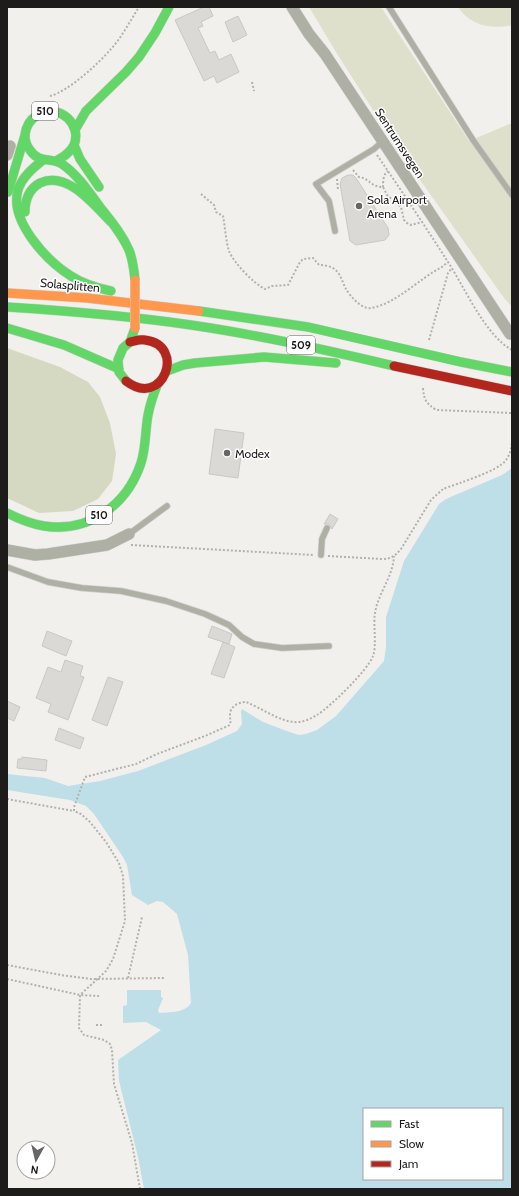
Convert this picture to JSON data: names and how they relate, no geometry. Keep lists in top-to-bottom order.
{
  "streets": {
    "main road": ["510", "Solasplitten", "509"],
    "street": ["Sentrumsvegen"]
  },
  "crossings": [
    ["510", "509"],
    ["Solasplitten", "509"]
  ],
  "places": ["Sola Airport Arena", "Modex"],
  "legend": ["Fast", "Slow", "Jam"],
  "north": "bottom"
}
